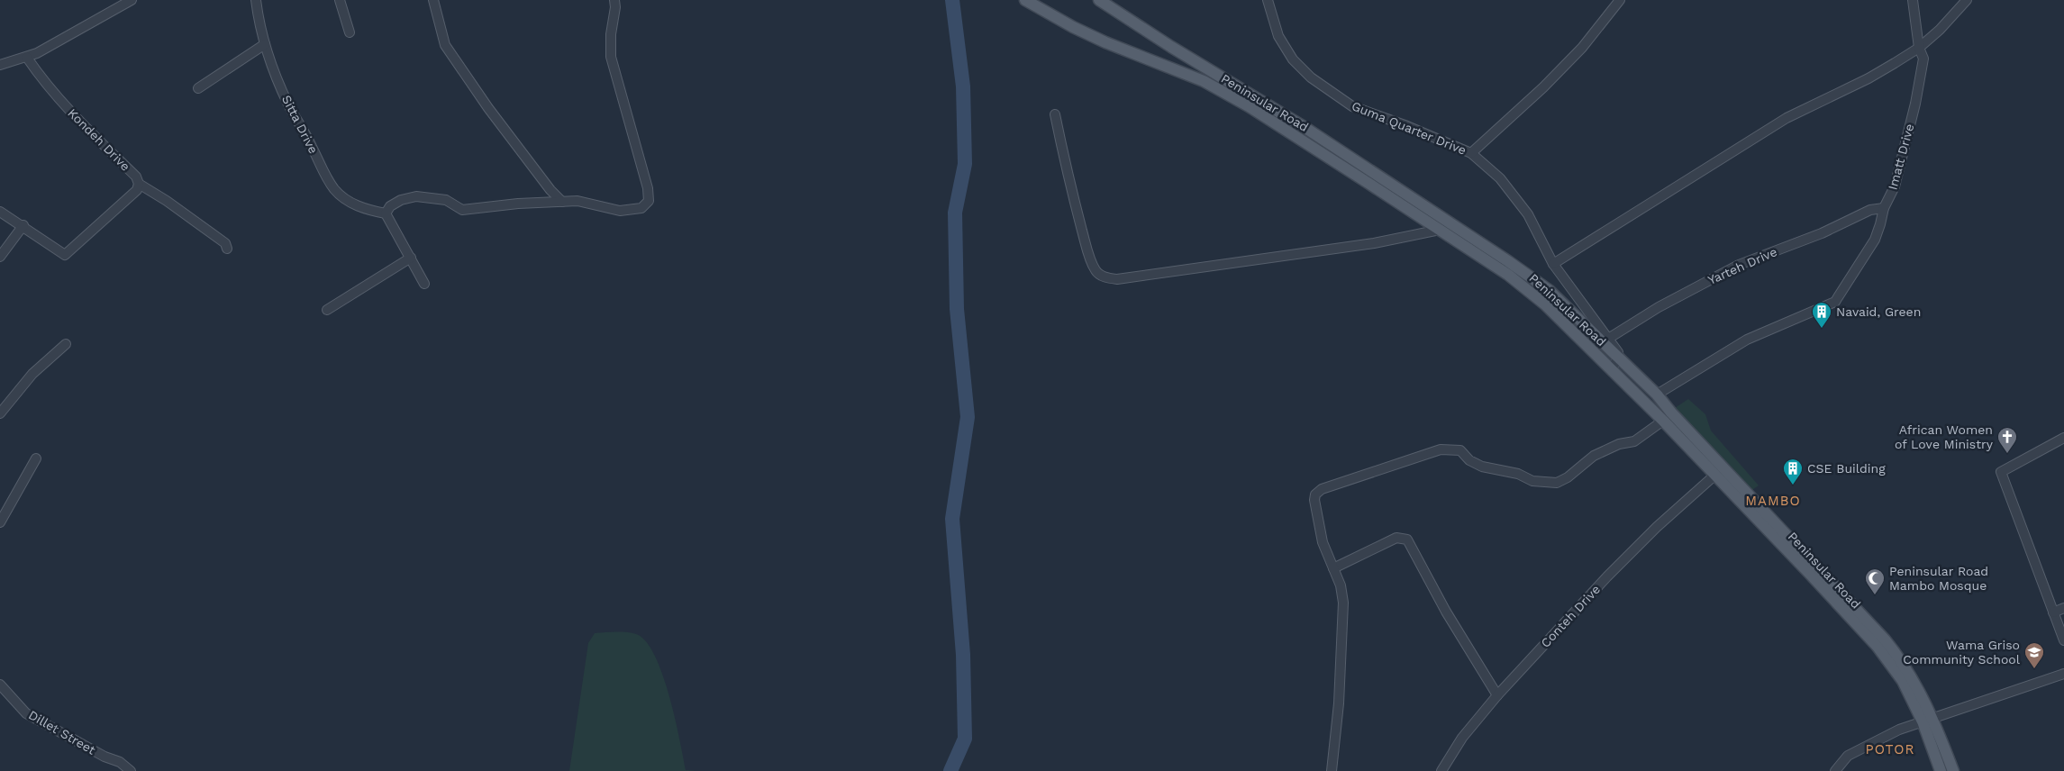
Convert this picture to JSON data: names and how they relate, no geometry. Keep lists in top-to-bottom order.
{
  "streets": {
    "main road": ["Peninsular Road"],
    "street": [
      "Sitta Drive",
      "Guma Quarter Drive",
      "Kondeh Drive",
      "Imatt Drive",
      "Yarteh Drive",
      "Conteh Drive",
      "Dillet Street"
    ]
  },
  "crossings": [
    ["Peninsular Road", "Guma Quarter Drive"],
    ["Peninsular Road", "Imatt Drive"],
    ["Peninsular Road", "Conteh Drive"],
    ["Guma Quarter Drive", "Yarteh Drive"],
    ["Imatt Drive", "Yarteh Drive"]
  ],
  "districts": ["MAMBO", "POTOR"],
  "places": {
    "building": ["Navaid, Green", "CSE Building"],
    "church": ["African Women of Love Ministry"],
    "mosque": ["Peninsular Road Mambo Mosque"],
    "school or university": ["Wama Griso Community School"]
  }
}
